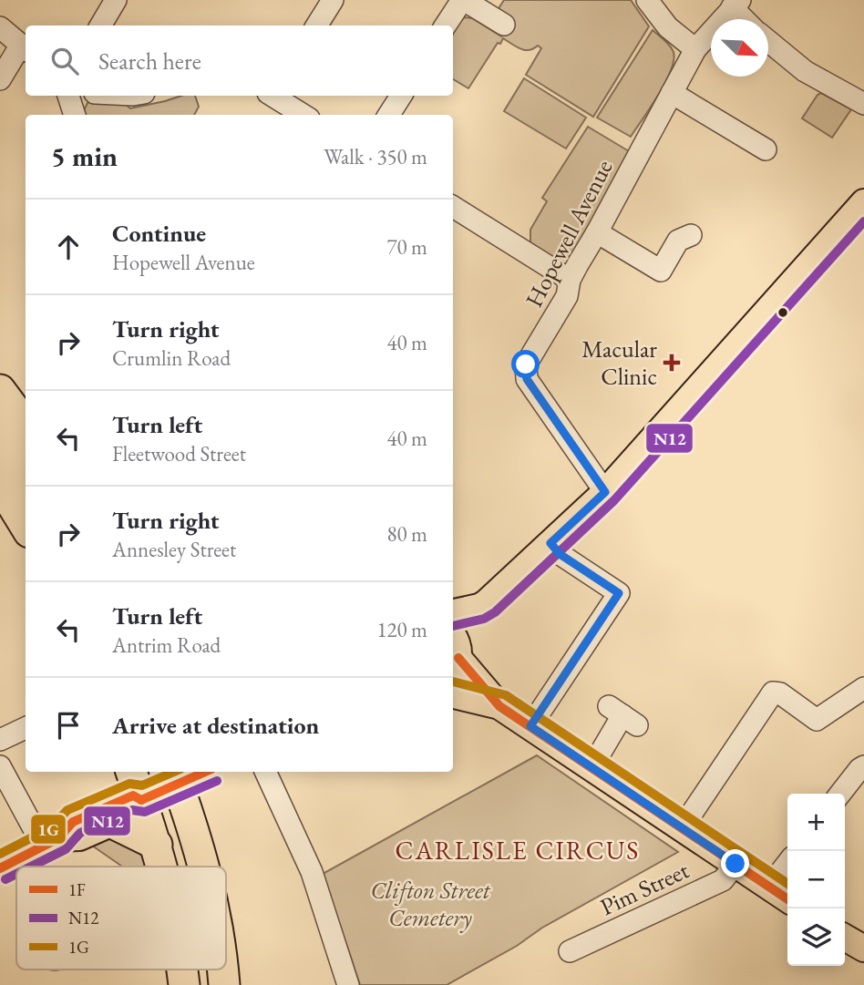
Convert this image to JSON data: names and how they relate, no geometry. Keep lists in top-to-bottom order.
{
  "streets": {
    "street": ["Hopewell Avenue", "Pim Street"]
  },
  "districts": ["CARLISLE CIRCUS"],
  "parks": ["Clifton Street Cemetery"],
  "places": {
    "health": ["Macular Clinic"]
  },
  "lines": ["transit line N12", "transit line 1F", "transit line 1G"],
  "legend": ["1F", "N12", "1G"],
  "north": "bottom right",
  "page": {
    "search": "Search here",
    "heading": ["5 min", "Walk · 350 m"],
    "list": [
      ["Continue", "Hopewell Avenue", "70 m"],
      ["Turn right", "Crumlin Road", "40 m"],
      ["Turn left", "Fleetwood Street", "40 m"],
      ["Turn right", "Annesley Street", "80 m"],
      ["Turn left", "Antrim Road", "120 m"],
      "Arrive at destination"
    ],
    "map_buttons": ["+", "−"]
  }
}
